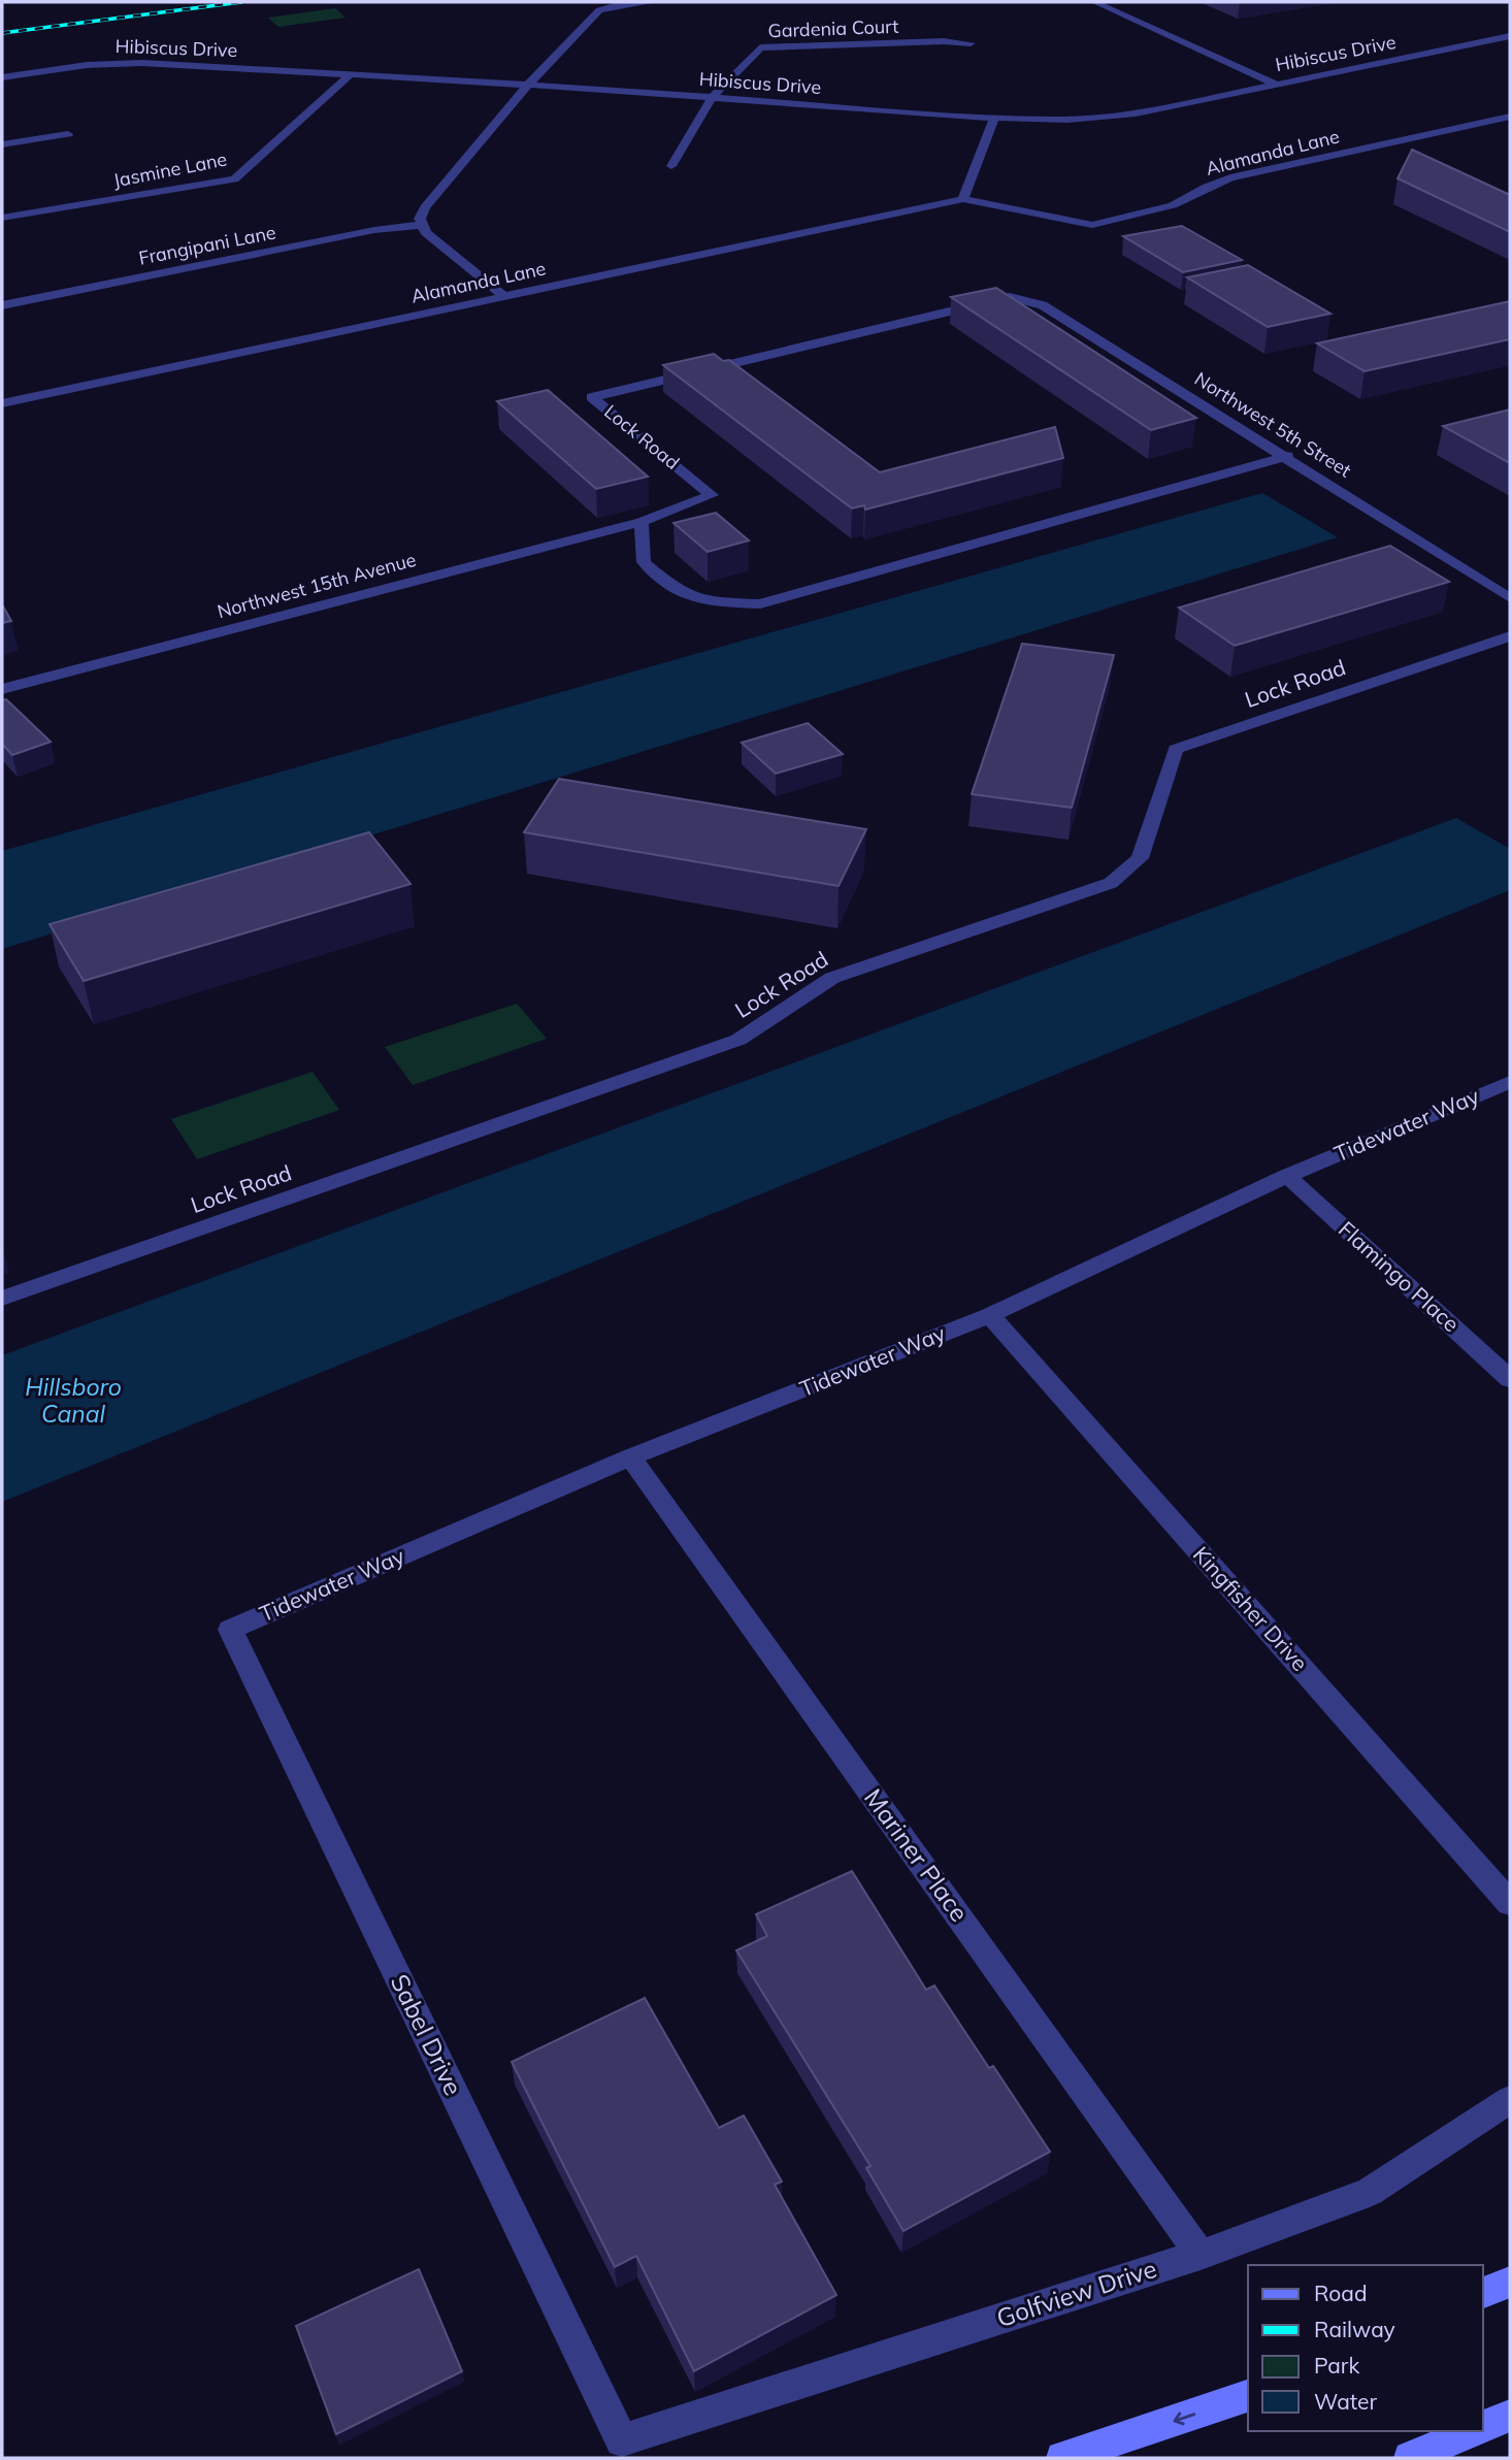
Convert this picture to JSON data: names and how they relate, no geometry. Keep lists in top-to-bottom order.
{
  "streets": {
    "street": [
      "Gardenia Court",
      "Hibiscus Drive",
      "Alamanda Lane",
      "Jasmine Lane",
      "Frangipani Lane",
      "Northwest 5th Street",
      "Lock Road",
      "Northwest 15th Avenue",
      "Tidewater Way",
      "Flamingo Place",
      "Kingfisher Drive",
      "Mariner Place",
      "Sabel Drive",
      "Golfview Drive"
    ]
  },
  "crossings": [
    ["Gardenia Court", "Hibiscus Drive"],
    ["Hibiscus Drive", "Jasmine Lane"],
    ["Northwest 5th Street", "Lock Road"],
    ["Lock Road", "Northwest 15th Avenue"],
    ["Tidewater Way", "Flamingo Place"],
    ["Tidewater Way", "Kingfisher Drive"],
    ["Tidewater Way", "Mariner Place"],
    ["Tidewater Way", "Sabel Drive"],
    ["Mariner Place", "Golfview Drive"],
    ["Sabel Drive", "Golfview Drive"]
  ],
  "water": ["Hillsboro Canal"],
  "legend": [
    "Road",
    "Railway",
    "Park",
    "Water"
  ]
}
